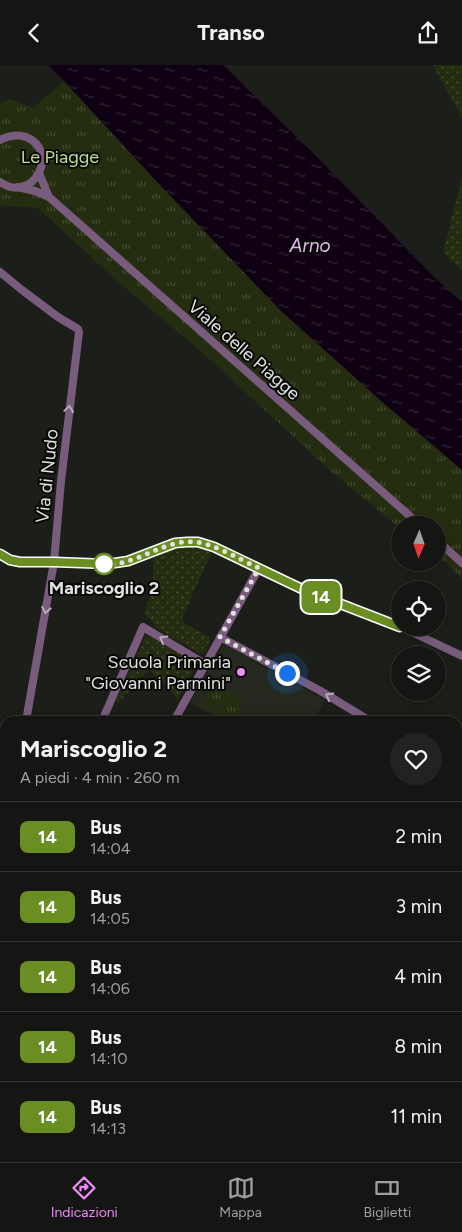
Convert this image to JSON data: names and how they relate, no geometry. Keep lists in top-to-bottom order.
{
  "streets": {
    "street": ["Viale delle Piagge", "Via di Nudo"]
  },
  "water": ["Arno"],
  "parks": ["Le Piagge"],
  "places": ["Mariscoglio 2", "Scuola Primaria \"Giovanni Parmini\""],
  "lines": ["bus line 14"],
  "north": "bottom",
  "page": {
    "header": "Transo",
    "on_map": "14",
    "heading": ["Mariscoglio 2", "A piedi · 4 min · 260 m"],
    "list": [
      {
        "mark": "14",
        "name": "Bus",
        "note": "14:04",
        "value": "2 min"
      },
      {
        "mark": "14",
        "name": "Bus",
        "note": "14:05",
        "value": "3 min"
      },
      {
        "mark": "14",
        "name": "Bus",
        "note": "14:06",
        "value": "4 min"
      },
      {
        "mark": "14",
        "name": "Bus",
        "note": "14:10",
        "value": "8 min"
      },
      {
        "mark": "14",
        "name": "Bus",
        "note": "14:13",
        "value": "11 min"
      }
    ],
    "tabs": ["Indicazioni", "Mappa", "Biglietti"]
  }
}
